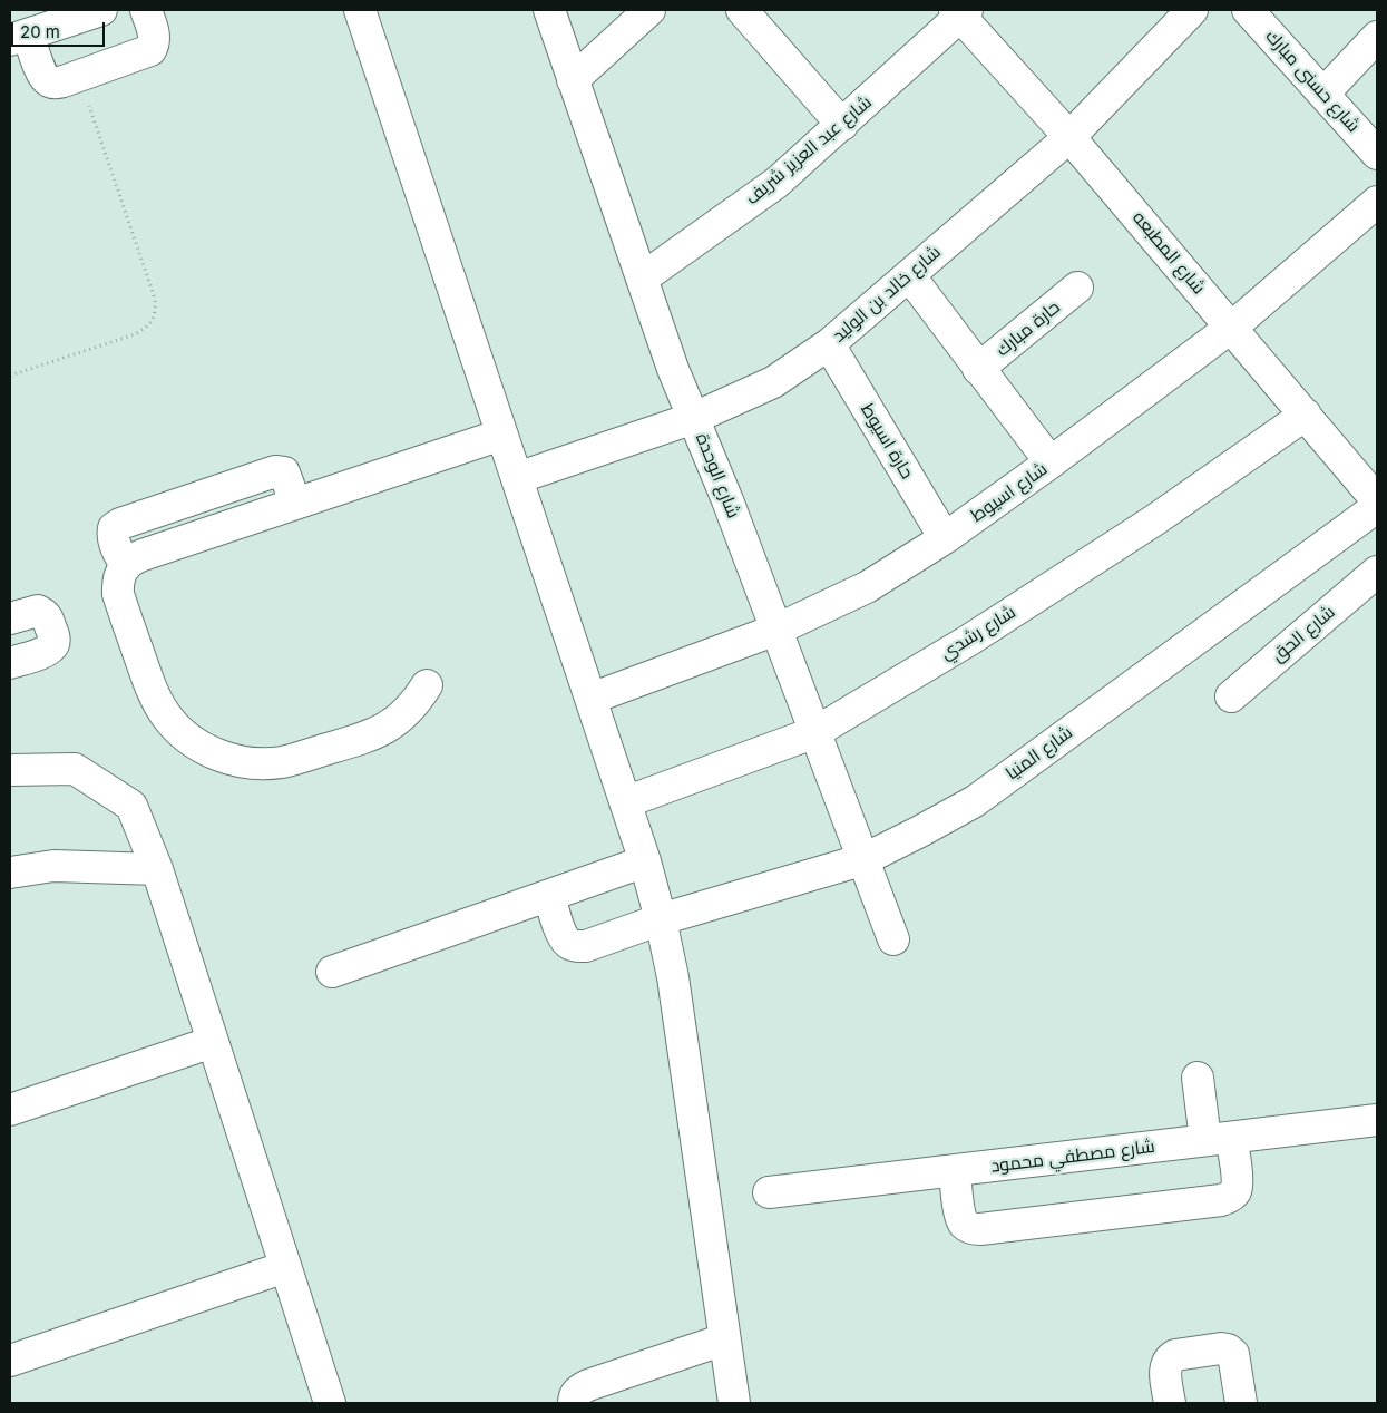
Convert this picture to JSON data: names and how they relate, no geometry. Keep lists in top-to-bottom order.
{
  "streets": {
    "street": [
      "شارع حسنى مبارك",
      "شارع عبد العزيز شريف",
      "شارع المطبعه",
      "شارع خالد بن الوليد",
      "حارة مبارك",
      "حارة اسيوط",
      "شارع الوحدة",
      "شارع اسيوط",
      "شارع رشدي",
      "شارع الحق",
      "شارع المنيا",
      "شارع مصطفي محمود"
    ]
  },
  "crossings": [
    ["شارع عبد العزيز شريف", "شارع المطبعه"],
    ["شارع عبد العزيز شريف", "شارع الوحدة"],
    ["شارع المطبعه", "شارع خالد بن الوليد"],
    ["شارع المطبعه", "شارع اسيوط"],
    ["شارع المطبعه", "شارع رشدي"],
    ["شارع خالد بن الوليد", "حارة اسيوط"],
    ["شارع خالد بن الوليد", "شارع الوحدة"],
    ["حارة اسيوط", "شارع اسيوط"],
    ["شارع الوحدة", "شارع اسيوط"],
    ["شارع الوحدة", "شارع رشدي"],
    ["شارع الوحدة", "شارع المنيا"]
  ],
  "scale_bar": "20 m"
}
